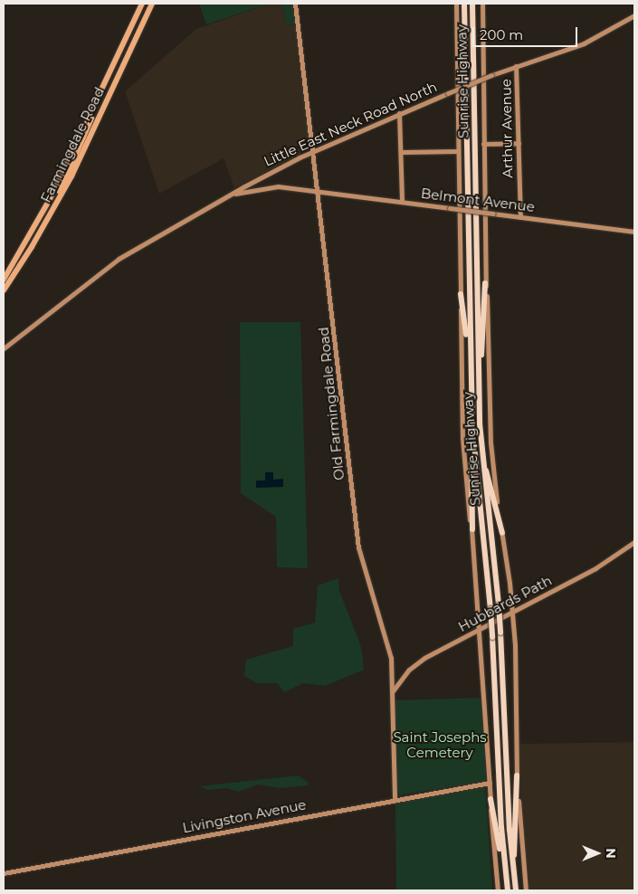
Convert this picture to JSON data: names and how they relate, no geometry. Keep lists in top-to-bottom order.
{
  "streets": {
    "highway": ["Sunrise Highway"],
    "main road": [
      "Little East Neck Road North",
      "Arthur Avenue",
      "Farmingdale Road",
      "Belmont Avenue",
      "Old Farmingdale Road",
      "Hubbards Path",
      "Livingston Avenue"
    ]
  },
  "crossings": [
    ["Sunrise Highway", "Hubbards Path"],
    ["Sunrise Highway", "Livingston Avenue"],
    ["Little East Neck Road North", "Arthur Avenue"],
    ["Little East Neck Road North", "Belmont Avenue"],
    ["Little East Neck Road North", "Old Farmingdale Road"],
    ["Arthur Avenue", "Belmont Avenue"],
    ["Belmont Avenue", "Old Farmingdale Road"],
    ["Old Farmingdale Road", "Hubbards Path"],
    ["Old Farmingdale Road", "Livingston Avenue"]
  ],
  "parks": ["Saint Josephs Cemetery"],
  "scale_bar": "200 m",
  "north": "right"
}
